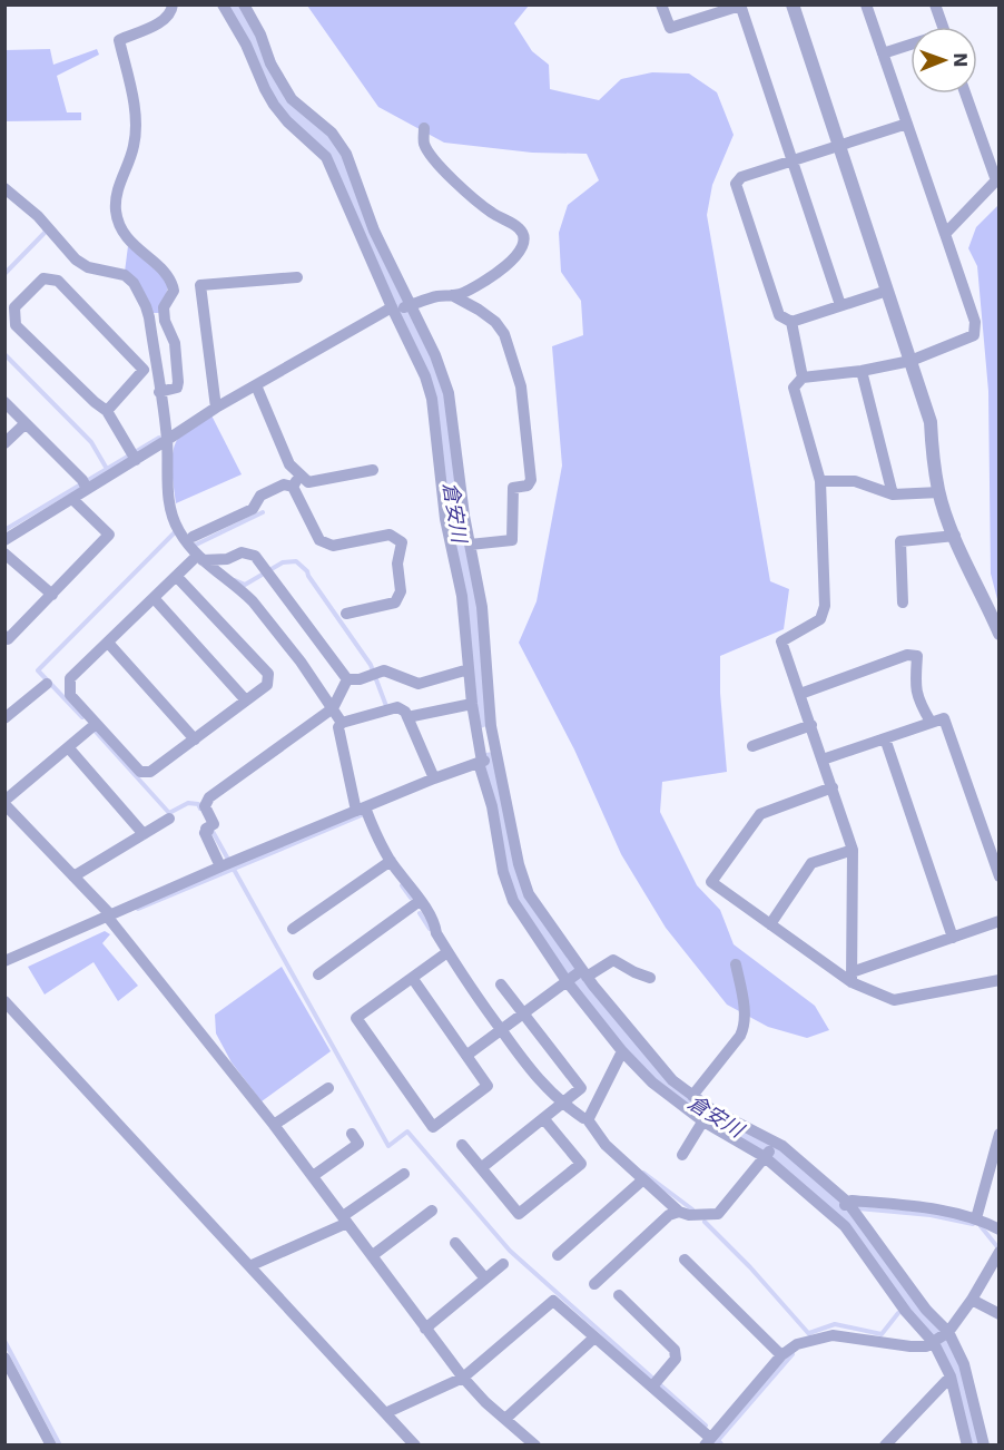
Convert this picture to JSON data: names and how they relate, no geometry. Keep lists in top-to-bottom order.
{
  "water": ["倉安川"],
  "north": "right"
}
